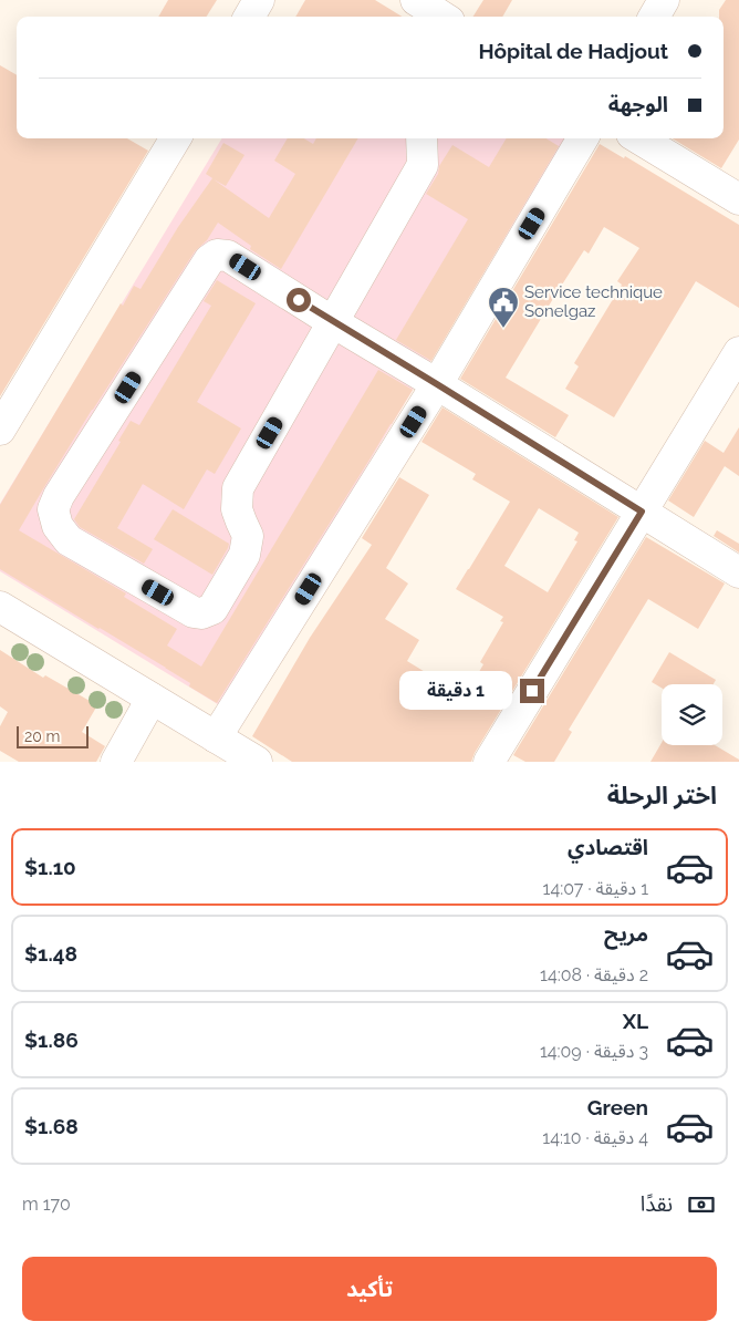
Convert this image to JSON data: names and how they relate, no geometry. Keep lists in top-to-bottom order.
{
  "places": {
    "public building": ["Service technique Sonelgaz"]
  },
  "scale_bar": "20 m",
  "page": {
    "banner": ["Hôpital de Hadjout", "الوجهة"],
    "bubble": "1 دقيقة",
    "scale": "20 m",
    "heading": "اختر الرحلة",
    "list": [
      {
        "name": "اقتصادي",
        "note": "1 دقيقة · 14:07",
        "value": "$1.10"
      },
      {
        "name": "مريح",
        "note": "2 دقيقة · 14:08",
        "value": "$1.48"
      },
      {
        "name": "XL",
        "note": "3 دقيقة · 14:09",
        "value": "$1.86"
      },
      {
        "name": "Green",
        "note": "4 دقيقة · 14:10",
        "value": "$1.68"
      }
    ],
    "pay": ["نقدًا", "170 m"],
    "buttons": "تأكيد"
  }
}
